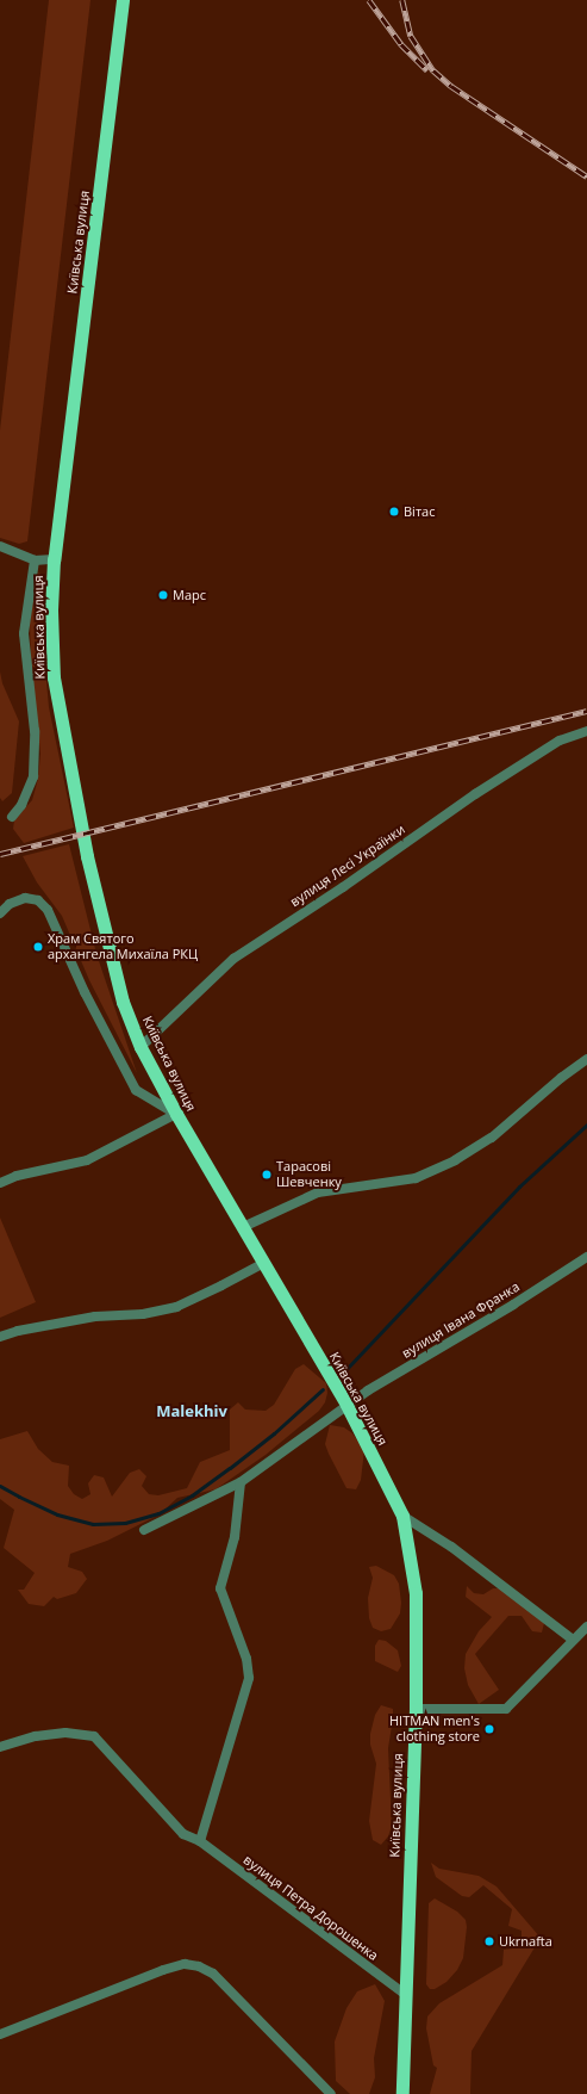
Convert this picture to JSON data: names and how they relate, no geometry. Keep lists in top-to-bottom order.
{
  "streets": {
    "highway": ["Київська вулиця"],
    "street": ["вулиця Лесі Українки", "вулиця Івана Франка", "вулиця Петра Дорошенка"]
  },
  "crossings": [
    ["Київська вулиця", "вулиця Лесі Українки"],
    ["Київська вулиця", "вулиця Івана Франка"],
    ["Київська вулиця", "вулиця Петра Дорошенка"]
  ],
  "districts": ["Malekhiv"],
  "places": [
    "Вітас",
    "Марс",
    "Храм Святого архангела Михаїла РКЦ",
    "Тарасові Шевченку",
    "HITMAN men's clothing store",
    "Ukrnafta"
  ]
}
